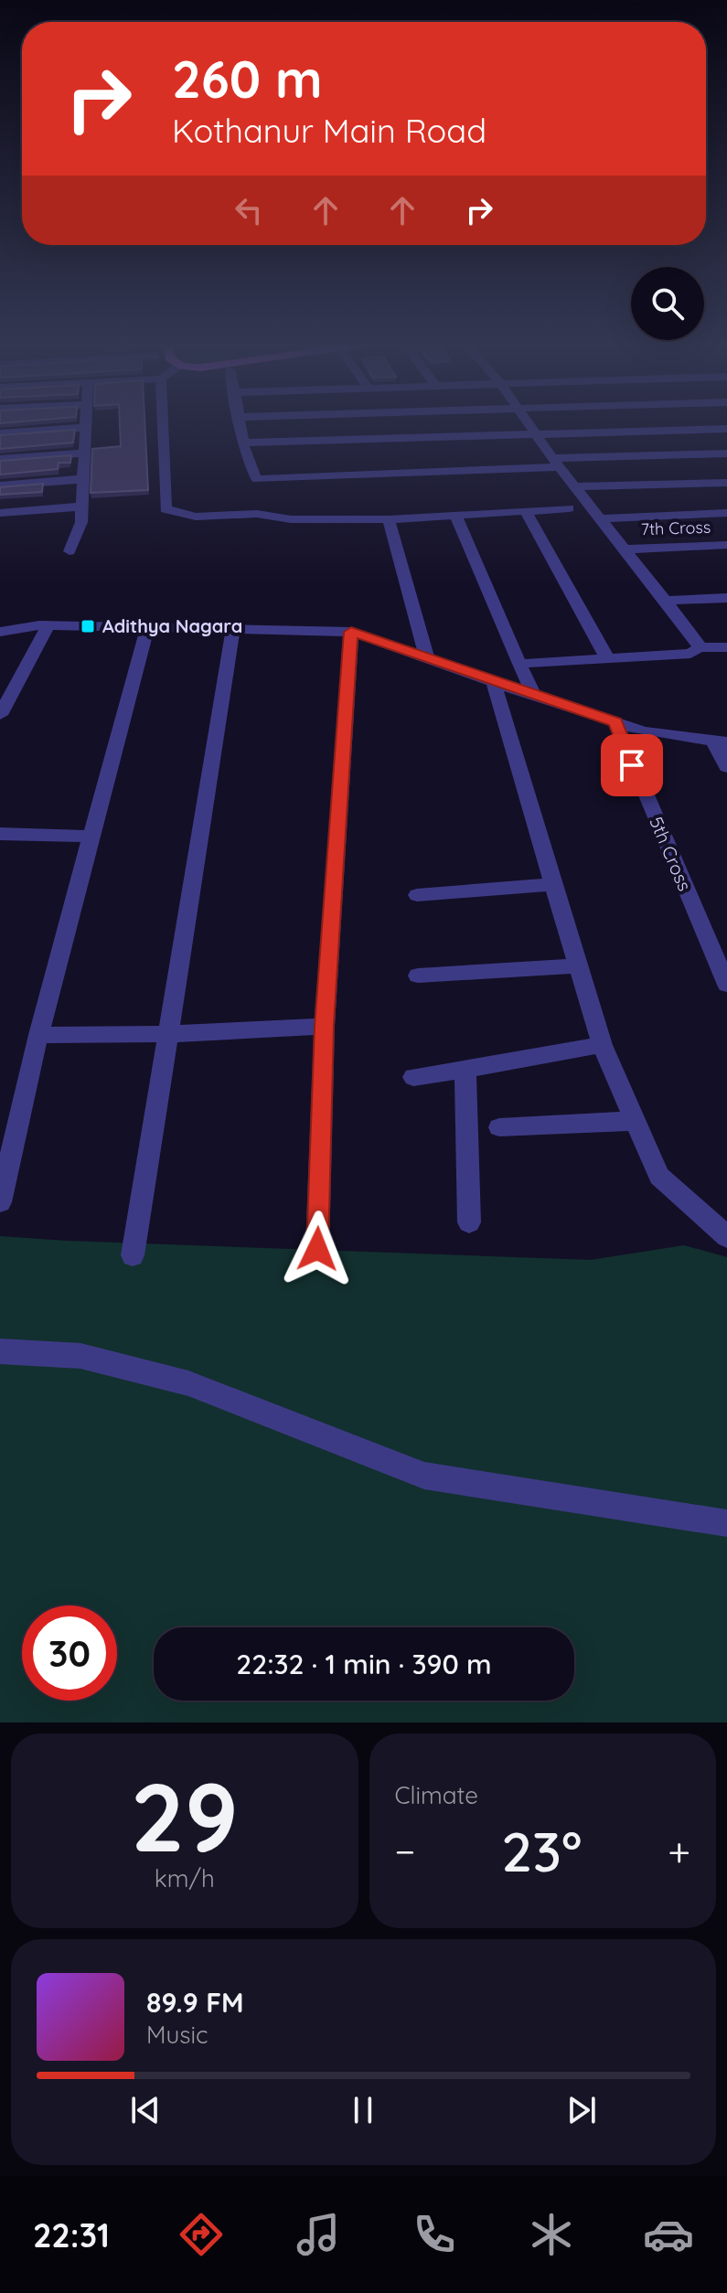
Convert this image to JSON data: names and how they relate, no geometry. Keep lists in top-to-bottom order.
{
  "streets": {
    "street": ["7th Cross", "5th Cross"]
  },
  "places": {
    "transit": ["Adithya Nagara"]
  },
  "page": {
    "turn": ["260 m", "Kothanur Main Road"],
    "limit": "30",
    "trip": "22:32 · 1 min · 390 m",
    "tile": [
      ["29", "km/h"],
      "Climate"
    ],
    "heat": ["−", "23°", "+"],
    "song": ["89.9 FM", "Music"],
    "tabs": "22:31"
  }
}
